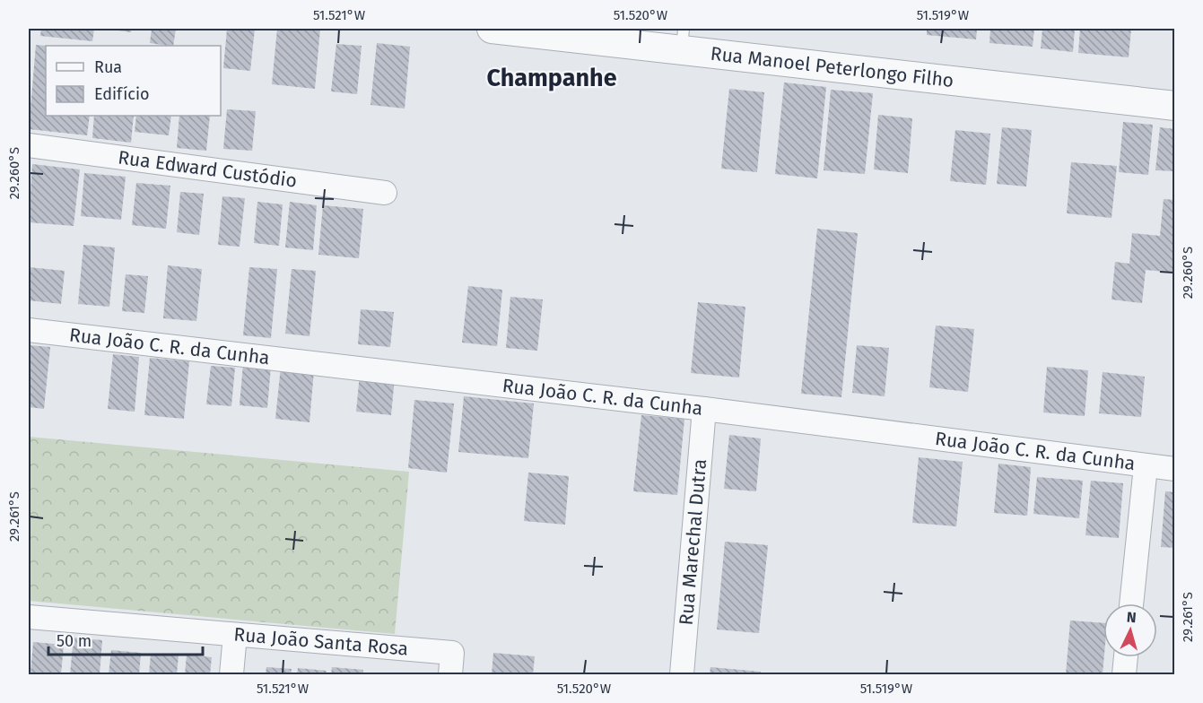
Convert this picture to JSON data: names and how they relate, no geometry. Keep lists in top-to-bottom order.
{
  "streets": {
    "street": [
      "Rua Manoel Peterlongo Filho",
      "Rua Edward Custódio",
      "Rua João C. R. da Cunha",
      "Rua Marechal Dutra",
      "Rua João Santa Rosa"
    ]
  },
  "crossings": [
    ["Rua João C. R. da Cunha", "Rua Marechal Dutra"]
  ],
  "districts": ["Champanhe"],
  "legend": ["Rua", "Edifício"],
  "scale_bar": "50 m",
  "north": "top",
  "coordinates": [
    "51.521°W",
    "51.520°W",
    "51.519°W",
    "29.260°S",
    "29.261°S"
  ]
}
